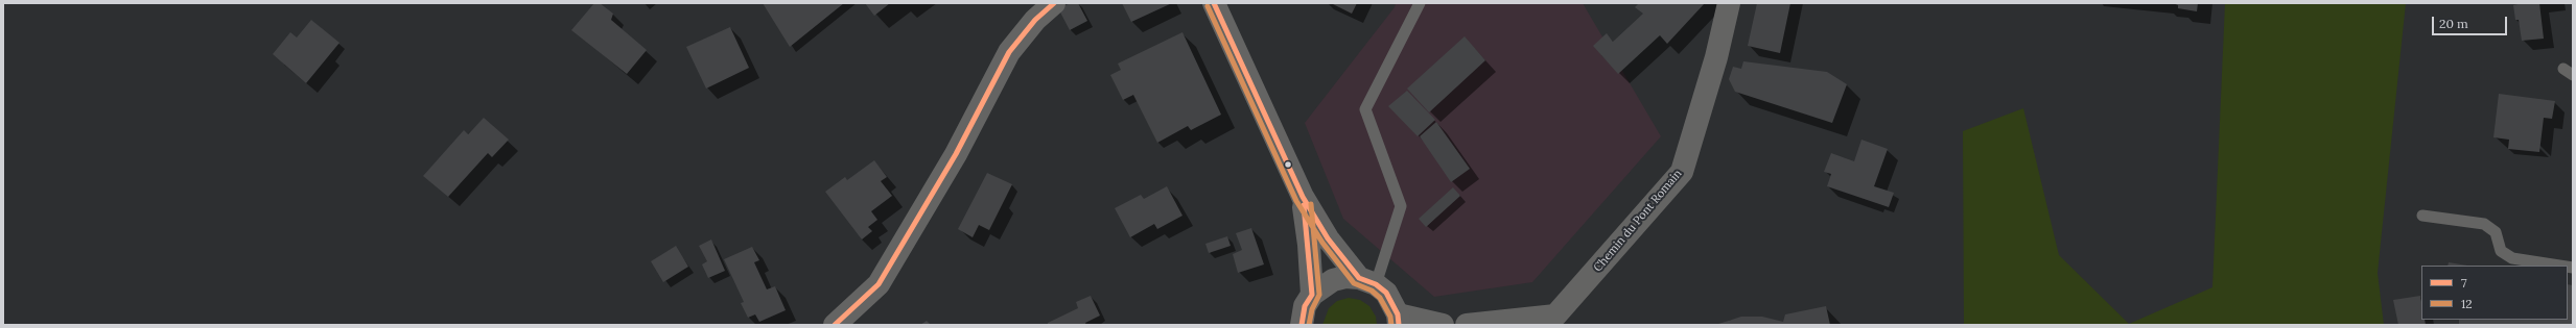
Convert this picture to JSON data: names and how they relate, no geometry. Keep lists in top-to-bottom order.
{
  "streets": {
    "street": ["Chemin du Pont Romain"]
  },
  "lines": ["transit line 7", "transit line 12"],
  "legend": ["7", "12"],
  "scale_bar": "20 m"
}
